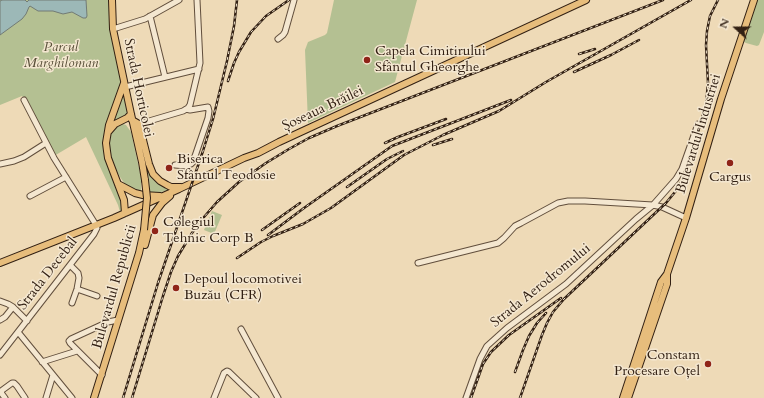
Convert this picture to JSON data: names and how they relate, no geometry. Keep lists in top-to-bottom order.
{
  "streets": {
    "main road": [
      "Strada Horticolei",
      "Șoseaua Brăilei",
      "Bulevardul Industriei",
      "Bulevardul Republicii"
    ],
    "street": ["Strada Decebal", "Strada Aerodromului"]
  },
  "crossings": [
    ["Strada Horticolei", "Bulevardul Republicii"],
    ["Șoseaua Brăilei", "Strada Decebal"]
  ],
  "parks": ["Parcul Marghiloman"],
  "places": [
    "Capela Cimitirului Sfântul Gheorghe",
    "Cargus",
    "Biserica Sfântul Teodosie",
    "Colegiul Tehnic Corp B",
    "Depoul locomotivei Buzău (CFR)",
    "Constam Procesare Oțel"
  ],
  "north": "left"
}
